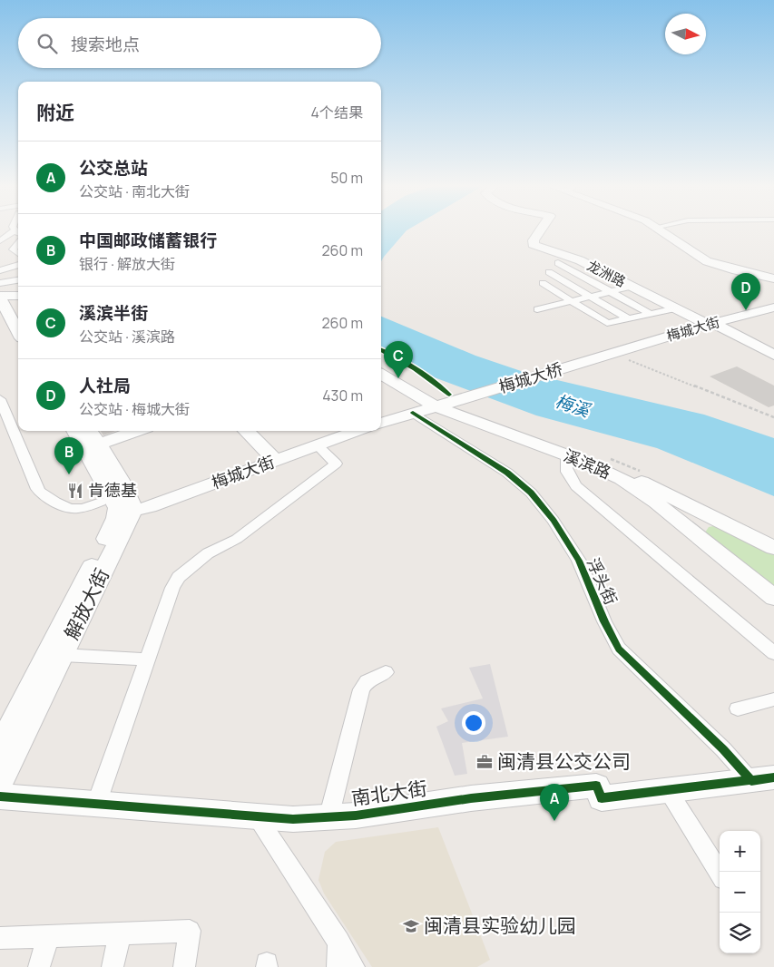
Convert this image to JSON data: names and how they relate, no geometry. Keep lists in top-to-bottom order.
{
  "streets": {
    "street": [
      "龙洲路",
      "梅城大街",
      "梅城大桥",
      "溪滨路",
      "浮头街",
      "解放大街",
      "南北大街"
    ]
  },
  "crossings": [
    ["龙洲路", "梅城大街"],
    ["梅城大街", "梅城大桥"],
    ["梅城大街", "解放大街"],
    ["梅城大桥", "溪滨路"],
    ["浮头街", "南北大街"]
  ],
  "water": ["梅溪"],
  "places": {
    "restaurant": ["肯德基"],
    "office": ["闽清县公交公司"],
    "school or university": ["闽清县实验幼儿园"]
  },
  "north": "right",
  "page": {
    "search": "搜索地点",
    "heading": ["附近", "4个结果"],
    "list": [
      {
        "mark": "A",
        "name": "公交总站",
        "note": "公交站 · 南北大街",
        "value": "50 m"
      },
      {
        "mark": "B",
        "name": "中国邮政储蓄银行",
        "note": "银行 · 解放大街",
        "value": "260 m"
      },
      {
        "mark": "C",
        "name": "溪滨半街",
        "note": "公交站 · 溪滨路",
        "value": "260 m"
      },
      {
        "mark": "D",
        "name": "人社局",
        "note": "公交站 · 梅城大街",
        "value": "430 m"
      }
    ],
    "pins": [
      "D",
      "C",
      "B",
      "A"
    ],
    "map_buttons": ["+", "−"]
  }
}
